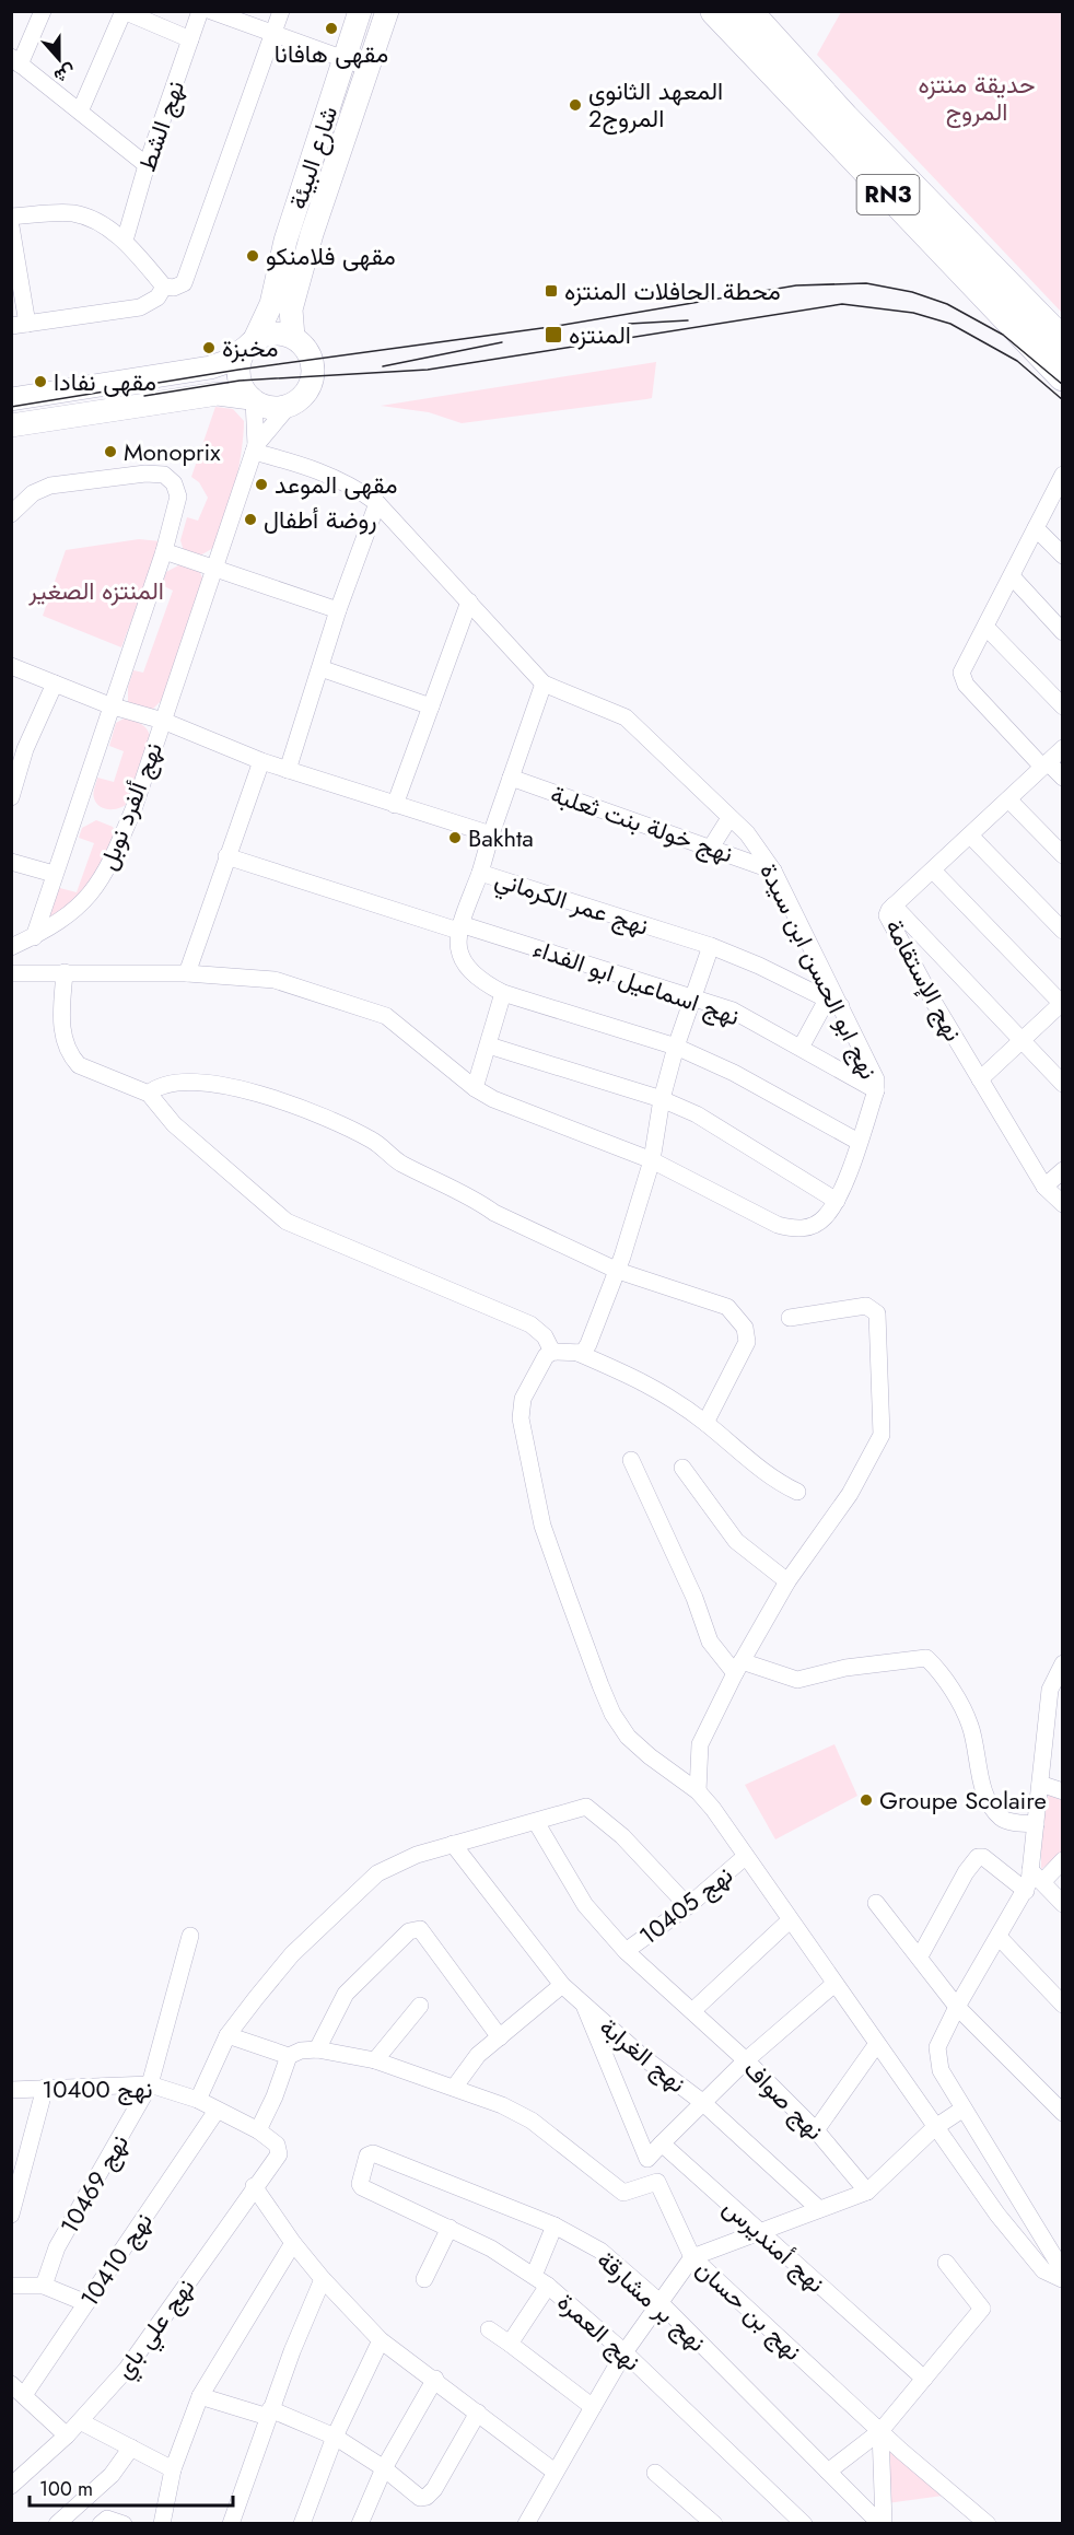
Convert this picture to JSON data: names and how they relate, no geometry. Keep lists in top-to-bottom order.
{
  "streets": {
    "highway": ["RN3"],
    "street": [
      "نهج الشط",
      "شارع البيئة",
      "نهج ألفرد نوبل",
      "نهج خولة بنت ثعلبة",
      "نهج عمر الكرماني",
      "نهج ابو الحسن ابن سيدة",
      "نهج الإستقامة",
      "نهج اسماعيل ابو الفداء",
      "نهج 10405",
      "نهج الغرابة",
      "نهج 10400",
      "نهج صواف",
      "نهج 10469",
      "نهج أمنديرس",
      "نهج 10410",
      "نهج بر مشارقة",
      "نهج بن حسان",
      "نهج علي باي",
      "نهج العمرة"
    ]
  },
  "crossings": [
    ["شارع البيئة", "نهج ألفرد نوبل"],
    ["نهج ألفرد نوبل", "نهج عمر الكرماني"],
    ["نهج ألفرد نوبل", "نهج ابو الحسن ابن سيدة"],
    ["نهج خولة بنت ثعلبة", "نهج ابو الحسن ابن سيدة"],
    ["نهج عمر الكرماني", "نهج ابو الحسن ابن سيدة"],
    ["نهج ابو الحسن ابن سيدة", "نهج اسماعيل ابو الفداء"],
    ["نهج 10405", "نهج صواف"],
    ["نهج 10400", "نهج 10469"],
    ["نهج 10400", "نهج 10410"],
    ["نهج 10400", "نهج علي باي"],
    ["نهج بر مشارقة", "نهج العمرة"]
  ],
  "parks": ["حديقة منتزه المروج", "المنتزه الصغير"],
  "places": {
    "other": [
      "مقهى هافانا",
      "المعهد الثانوي المروج2",
      "مقهى فلامنكو",
      "مخبزة",
      "مقهى نفادا",
      "Monoprix",
      "مقهى الموعد",
      "روضة أطفال",
      "Bakhta",
      "Groupe Scolaire"
    ],
    "transit": ["محطة الحافلات المنتزه", "المنتزه"]
  },
  "scale_bar": "100 m",
  "north": "bottom"
}
